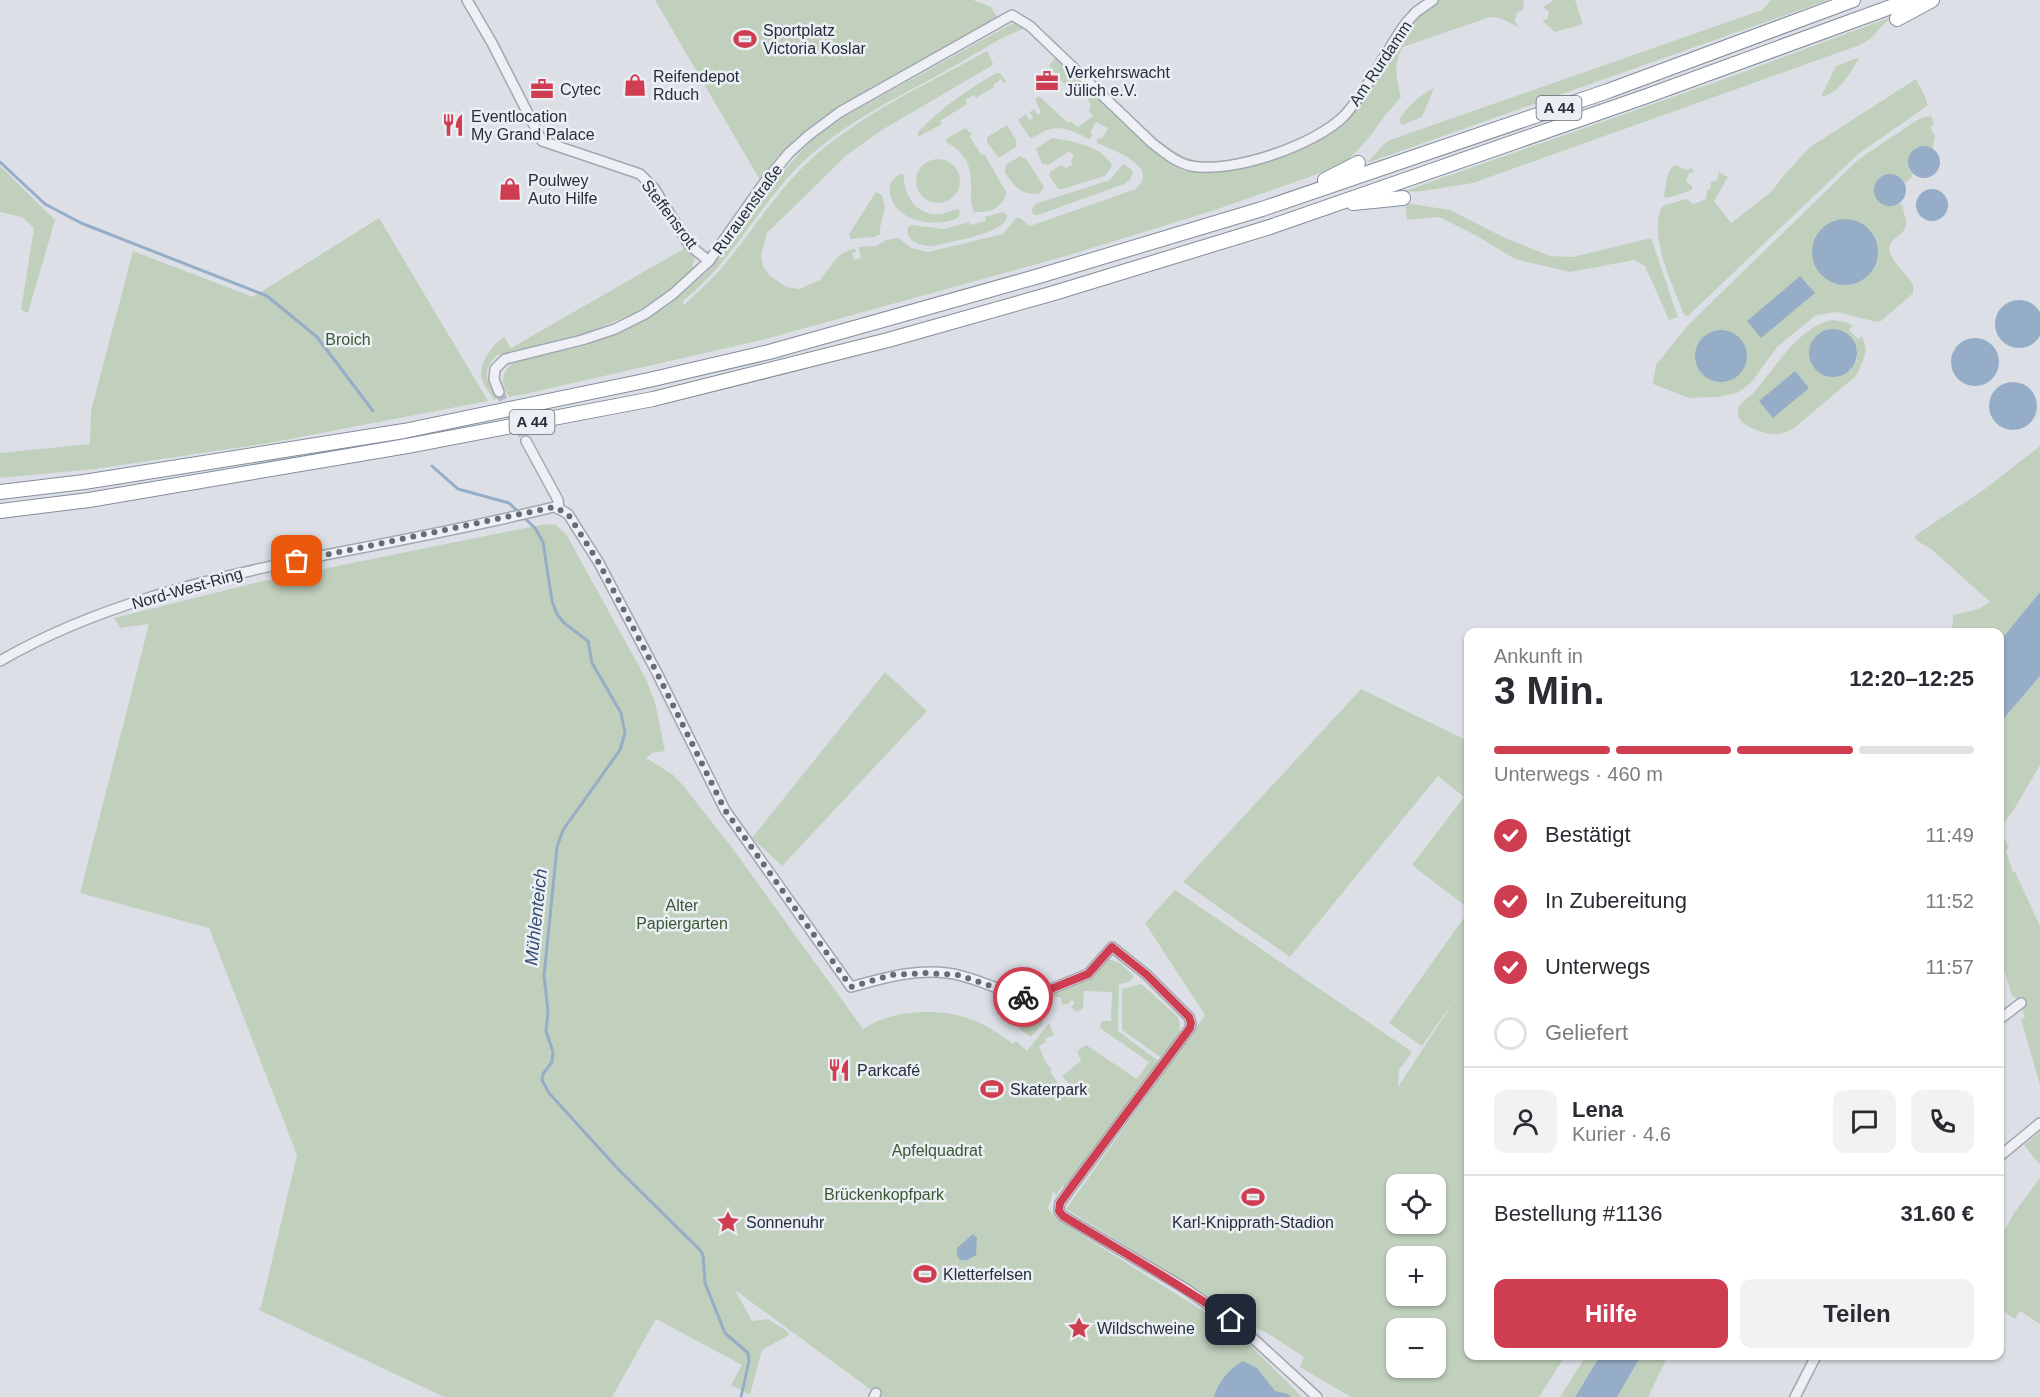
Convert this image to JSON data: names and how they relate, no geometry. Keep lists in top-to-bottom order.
{
  "streets": {
    "highway": ["A 44"],
    "street": [
      "Am Rurdamm",
      "Rurauenstraße",
      "Steffensrott",
      "Nord-West-Ring"
    ]
  },
  "crossings": [
    ["Am Rurdamm", "Rurauenstraße"],
    ["Rurauenstraße", "Steffensrott"]
  ],
  "water": ["Mühlenteich"],
  "parks": [
    "Broich",
    "Alter Papiergarten",
    "Apfelquadrat",
    "Brückenkopfpark"
  ],
  "places": {
    "sports": [
      "Sportplatz Victoria Koslar",
      "Skaterpark",
      "Karl-Knipprath-Stadion",
      "Kletterfelsen"
    ],
    "office": ["Verkehrswacht Jülich e.V.", "Cytec"],
    "shop": ["Reifendepot Rduch", "Poulwey Auto Hilfe"],
    "restaurant": ["Eventlocation My Grand Palace", "Parkcafé"],
    "place": ["Sonnenuhr", "Wildschweine"]
  },
  "page": {
    "heading": ["3 Min.", "Ankunft in", "12:20–12:25"],
    "panel": [
      "Lena",
      "Kurier · 4.6",
      "Bestellung #1136",
      "31.60 €"
    ],
    "bar": "Unterwegs · 460 m",
    "list": [
      ["Bestätigt", "11:49"],
      ["In Zubereitung", "11:52"],
      ["Unterwegs", "11:57"],
      "Geliefert"
    ],
    "map_buttons": ["+", "−"],
    "buttons": ["Hilfe", "Teilen"]
  }
}
